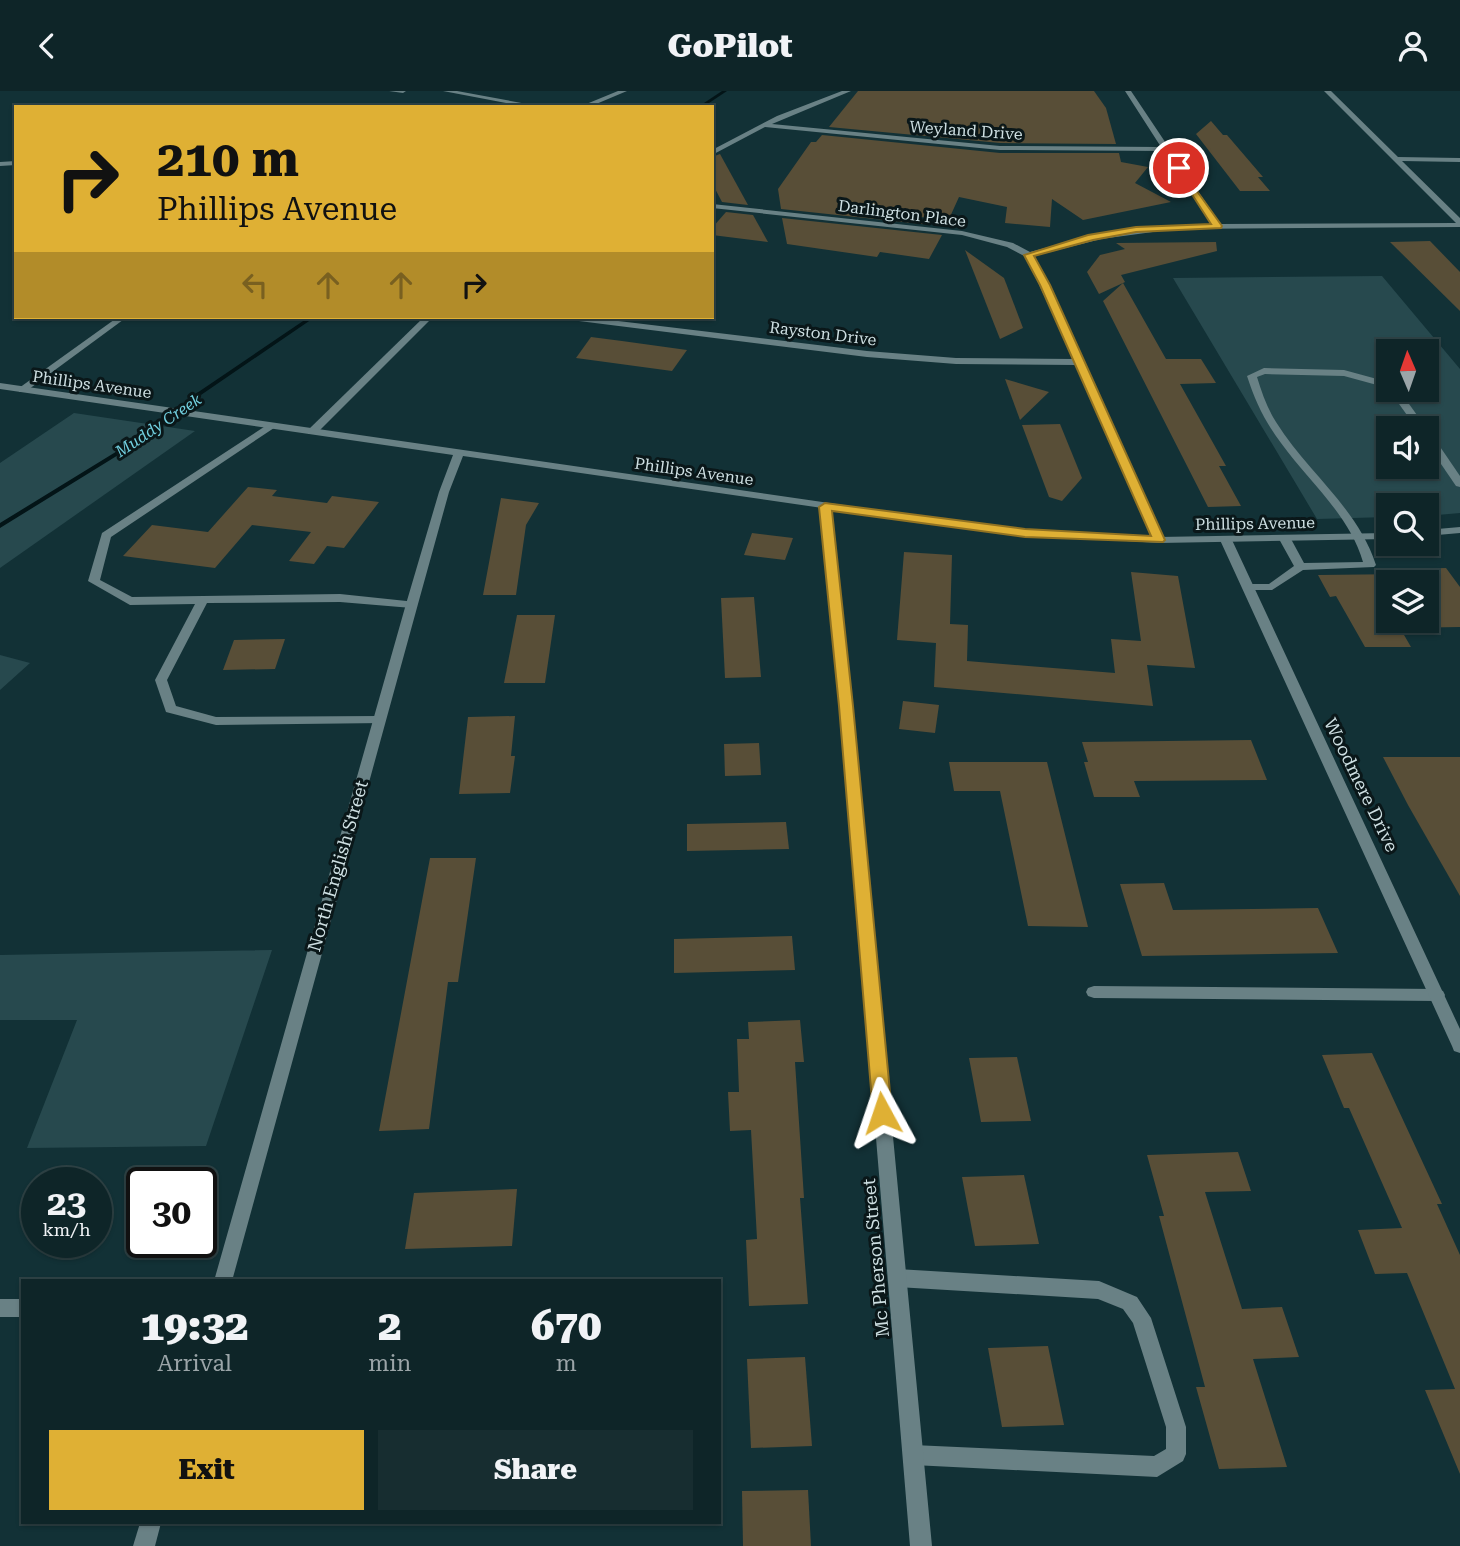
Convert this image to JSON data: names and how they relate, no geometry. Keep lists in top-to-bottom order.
{
  "streets": {
    "street": [
      "Weyland Drive",
      "Darlington Place",
      "Rayston Drive",
      "Phillips Avenue",
      "Woodmere Drive",
      "North English Street",
      "Mc Pherson Street"
    ]
  },
  "crossings": [
    ["Phillips Avenue", "Woodmere Drive"],
    ["Phillips Avenue", "North English Street"],
    ["Phillips Avenue", "Mc Pherson Street"]
  ],
  "water": ["Muddy Creek"],
  "north": "top",
  "page": {
    "header": "GoPilot",
    "turn": ["210 m", "Phillips Avenue"],
    "speed": "23 km/h",
    "limit": "30",
    "eta": [
      "19:32",
      "Arrival",
      "2",
      "min",
      "670",
      "m"
    ],
    "buttons": ["Exit", "Share"]
  }
}
